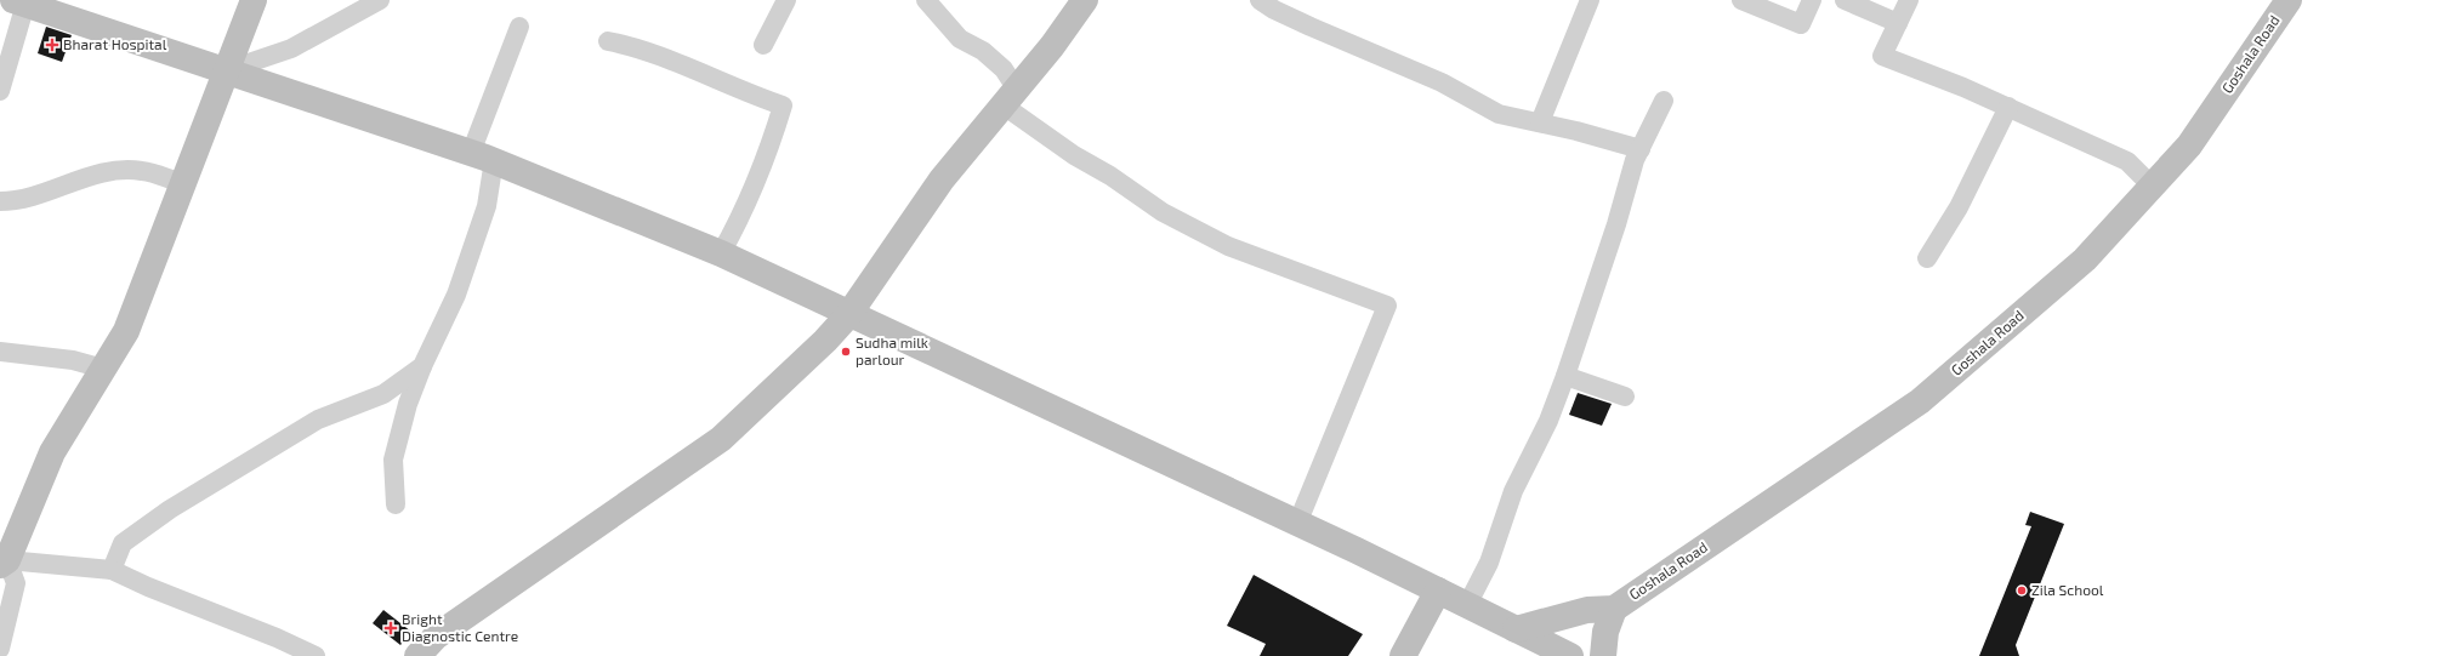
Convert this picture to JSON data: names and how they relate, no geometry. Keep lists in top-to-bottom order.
{
  "streets": {
    "main road": ["Goshala Road"]
  },
  "places": {
    "health": ["Bharat Hospital", "Bright Diagnostic Centre"],
    "other": ["Sudha milk parlour", "Zila School"]
  }
}
